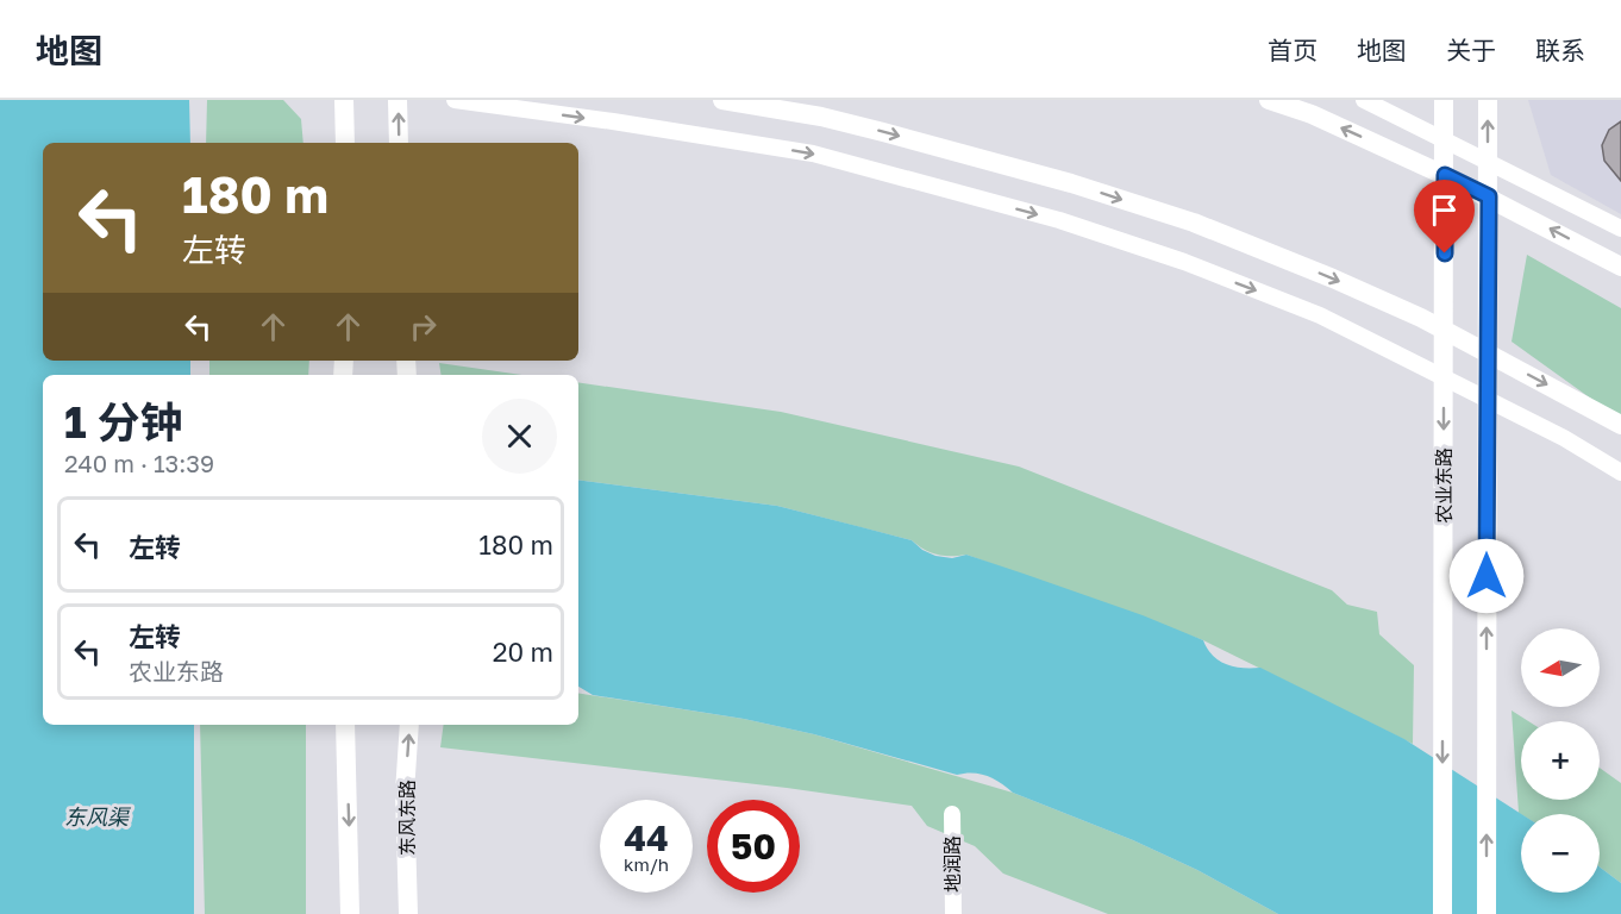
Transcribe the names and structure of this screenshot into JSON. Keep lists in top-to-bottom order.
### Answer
{
  "streets": {
    "main road": ["农业东路", "东风东路"],
    "street": ["地润路"]
  },
  "water": ["东风渠"],
  "north": "left",
  "page": {
    "header": "地图",
    "nav": [
      "首页",
      "地图",
      "关于",
      "联系"
    ],
    "turn": ["180 m", "左转"],
    "heading": ["1 分钟", "240 m · 13:39"],
    "list": [
      {
        "name": "左转",
        "value": "180 m"
      },
      {
        "name": "左转",
        "note": "农业东路",
        "value": "20 m"
      }
    ],
    "map_buttons": ["+", "−"],
    "speed": "44 km/h",
    "limit": "50"
  }
}
